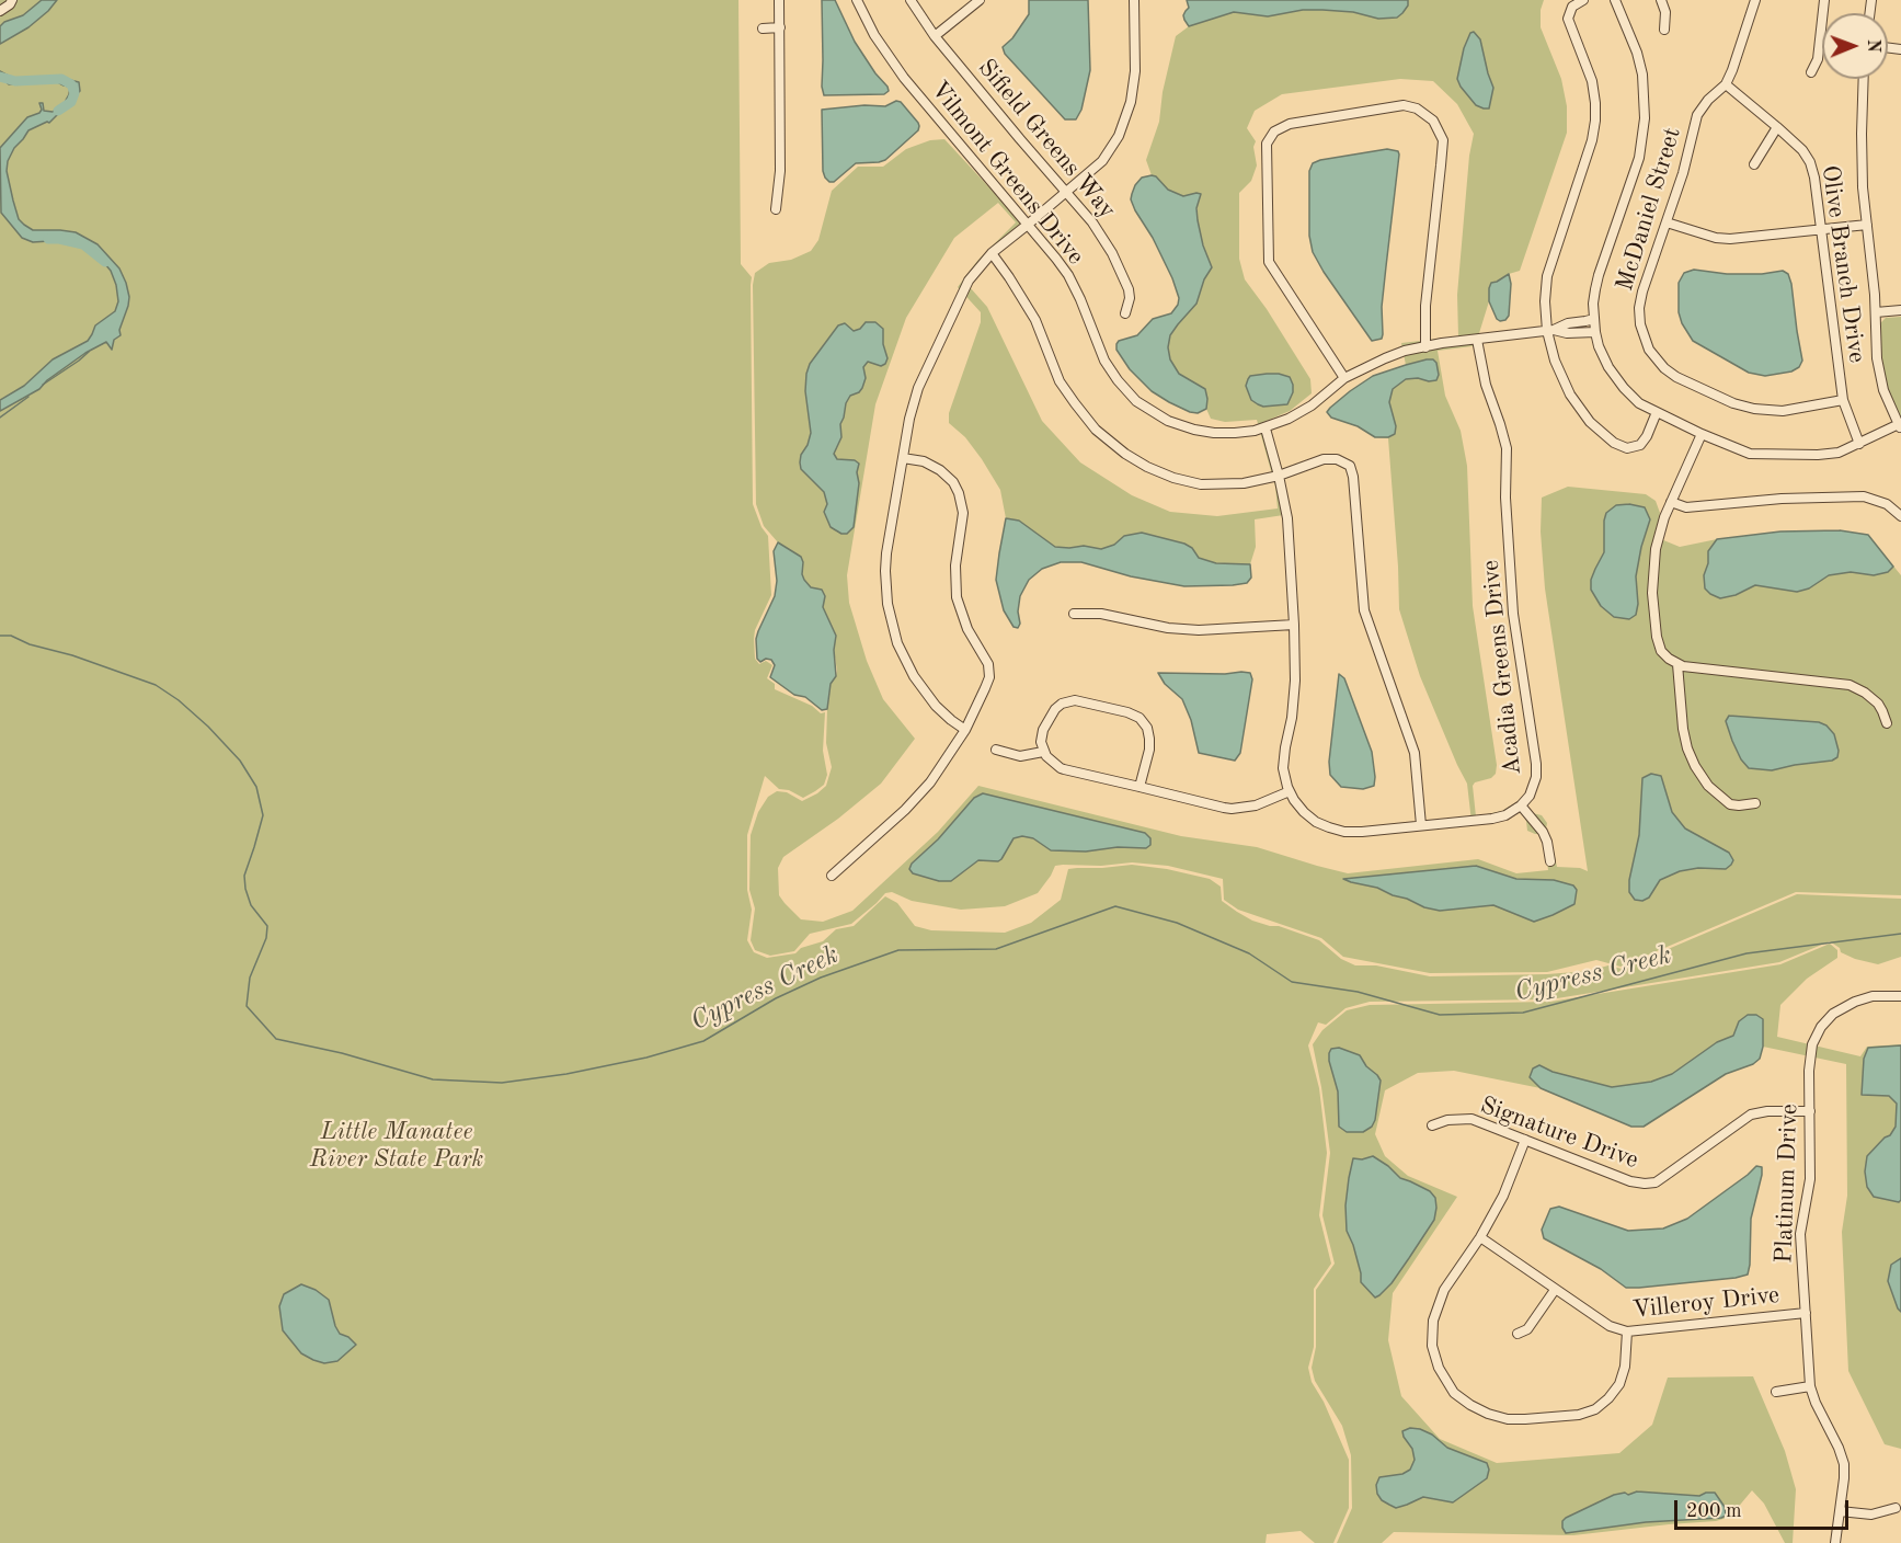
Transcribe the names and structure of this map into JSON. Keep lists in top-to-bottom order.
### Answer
{
  "streets": {
    "street": [
      "Sifield Greens Way",
      "Vilmont Greens Drive",
      "McDaniel Street",
      "Olive Branch Drive",
      "Acadia Greens Drive",
      "Signature Drive",
      "Platinum Drive",
      "Villeroy Drive"
    ]
  },
  "crossings": [
    ["Vilmont Greens Drive", "Acadia Greens Drive"],
    ["McDaniel Street", "Olive Branch Drive"],
    ["Signature Drive", "Platinum Drive"],
    ["Platinum Drive", "Villeroy Drive"]
  ],
  "water": ["Cypress Creek"],
  "parks": ["Little Manatee River State Park"],
  "scale_bar": "200 m",
  "north": "right"
}
